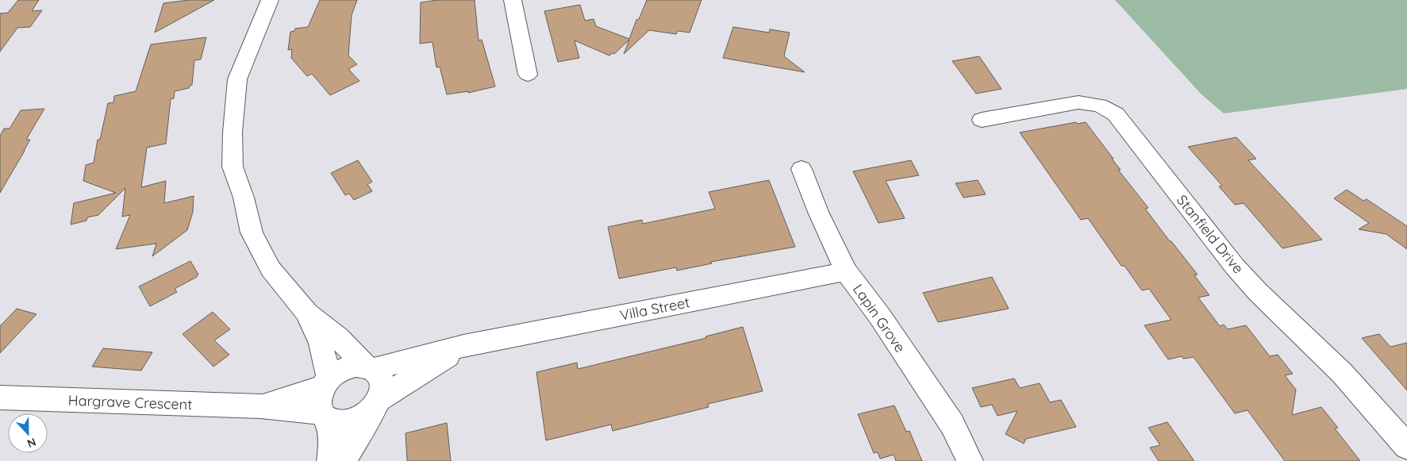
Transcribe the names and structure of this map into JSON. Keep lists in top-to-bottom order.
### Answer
{
  "streets": {
    "street": [
      "Stanfield Drive",
      "Villa Street",
      "Lapin Grove",
      "Hargrave Crescent"
    ]
  },
  "crossings": [
    ["Villa Street", "Lapin Grove"],
    ["Villa Street", "Hargrave Crescent"]
  ],
  "north": "bottom"
}
